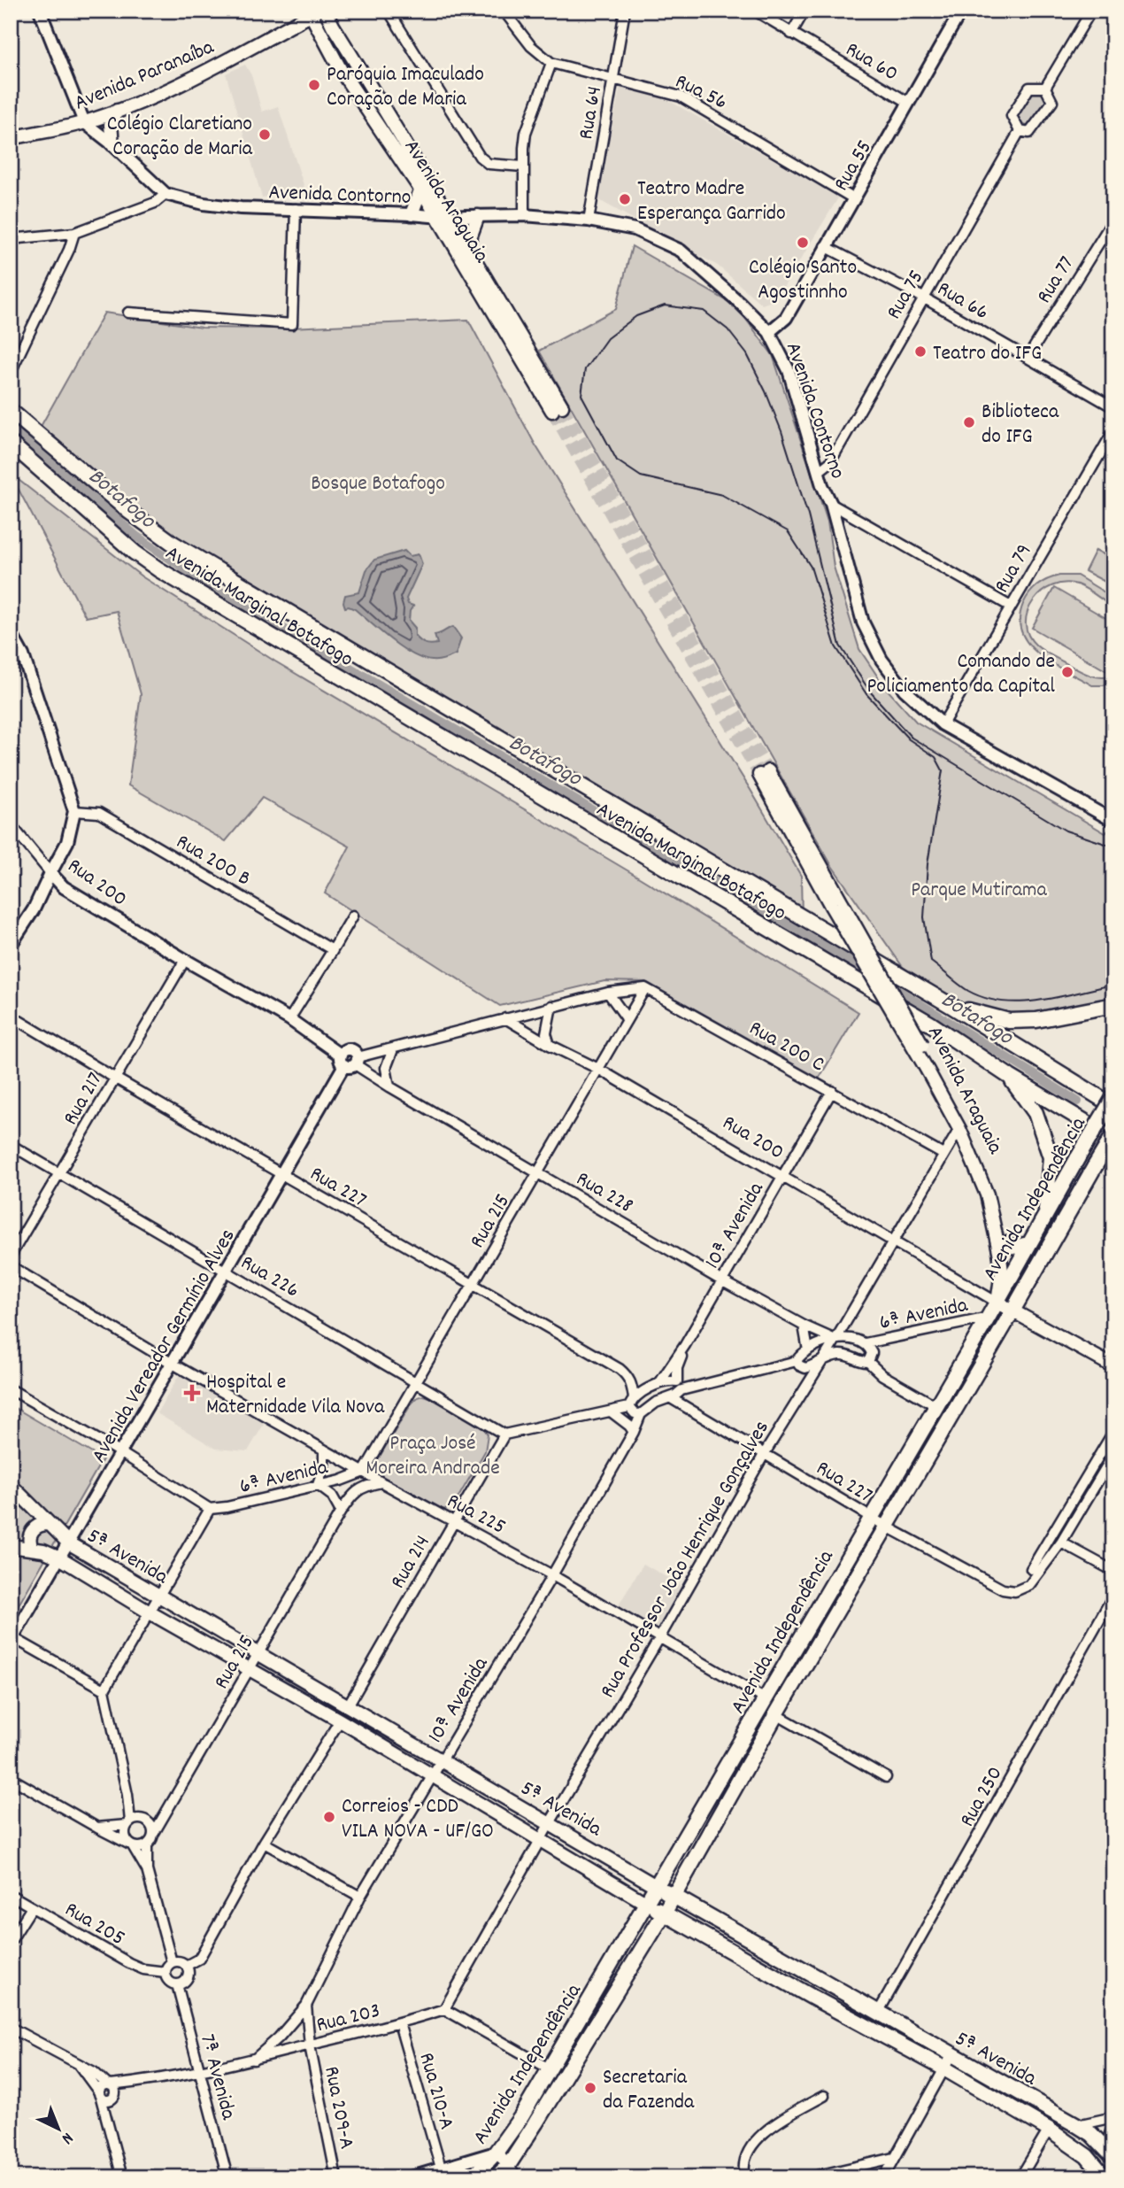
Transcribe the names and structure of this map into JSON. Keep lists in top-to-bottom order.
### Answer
{
  "streets": {
    "main road": [
      "Avenida Paranaíba",
      "Avenida Araguaia",
      "Avenida Marginal Botafogo",
      "Rua 200",
      "Avenida Independência",
      "5ª Avenida"
    ],
    "street": [
      "Rua 60",
      "Rua 56",
      "Rua 64",
      "Rua 55",
      "Avenida Contorno",
      "Rua 77",
      "Rua 75",
      "Rua 66",
      "Rua 79",
      "Rua 200 B",
      "Rua 200 C",
      "Rua 217",
      "Rua 227",
      "Rua 228",
      "Rua 215",
      "10ª Avenida",
      "Rua 226",
      "6ª Avenida",
      "Avenida Vereador Germínio Alves",
      "Rua 225",
      "Rua Professor João Henrique Gonçalves",
      "Rua 214",
      "Rua 250",
      "Rua 205",
      "Rua 203",
      "7ª Avenida",
      "Rua 210-A",
      "Rua 209-A"
    ]
  },
  "crossings": [
    ["Rua 60", "Rua 55"],
    ["Avenida Paranaíba", "Avenida Contorno"],
    ["Avenida Paranaíba", "Avenida Araguaia"],
    ["Rua 56", "Rua 64"],
    ["Rua 56", "Rua 55"],
    ["Rua 64", "Avenida Contorno"],
    ["Rua 55", "Avenida Contorno"],
    ["Rua 55", "Rua 66"],
    ["Avenida Contorno", "Avenida Araguaia"],
    ["Avenida Contorno", "Rua 75"],
    ["Avenida Contorno", "Rua 79"],
    ["Avenida Araguaia", "Rua 200"],
    ["Avenida Araguaia", "Avenida Independência"],
    ["Avenida Araguaia", "Rua Professor João Henrique Gonçalves"],
    ["Rua 77", "Rua 66"],
    ["Rua 75", "Rua 66"],
    ["Avenida Marginal Botafogo", "Avenida Independência"],
    ["Rua 200 B", "Rua 200"],
    ["Rua 200", "Rua 217"],
    ["Rua 200", "Rua 228"],
    ["Rua 200", "Avenida Independência"],
    ["Rua 200", "Rua 215"],
    ["Rua 200", "10ª Avenida"],
    ["Rua 200", "Avenida Vereador Germínio Alves"],
    ["Rua 200", "Rua Professor João Henrique Gonçalves"],
    ["Rua 200 C", "Rua 215"],
    ["Rua 200 C", "10ª Avenida"],
    ["Rua 200 C", "Rua Professor João Henrique Gonçalves"],
    ["Rua 217", "Rua 227"],
    ["Rua 217", "Rua 226"],
    ["Rua 227", "Avenida Independência"],
    ["Rua 227", "Rua 215"],
    ["Rua 227", "6ª Avenida"],
    ["Rua 227", "Avenida Vereador Germínio Alves"],
    ["Rua 227", "Rua Professor João Henrique Gonçalves"],
    ["Rua 228", "Rua 215"],
    ["Rua 228", "10ª Avenida"],
    ["Rua 228", "6ª Avenida"],
    ["Rua 228", "Avenida Vereador Germínio Alves"],
    ["Rua 228", "Rua Professor João Henrique Gonçalves"],
    ["Avenida Independência", "6ª Avenida"],
    ["Avenida Independência", "Rua 225"],
    ["Avenida Independência", "5ª Avenida"],
    ["Rua 215", "Rua 226"],
    ["Rua 215", "6ª Avenida"],
    ["Rua 215", "Rua 225"],
    ["Rua 215", "5ª Avenida"],
    ["10ª Avenida", "6ª Avenida"],
    ["10ª Avenida", "Rua 225"],
    ["10ª Avenida", "5ª Avenida"],
    ["10ª Avenida", "Rua 203"],
    ["Rua 226", "6ª Avenida"],
    ["Rua 226", "Avenida Vereador Germínio Alves"],
    ["Rua 226", "Rua 214"],
    ["6ª Avenida", "Rua 225"],
    ["6ª Avenida", "Rua Professor João Henrique Gonçalves"],
    ["6ª Avenida", "Rua 214"],
    ["Avenida Vereador Germínio Alves", "Rua 225"],
    ["Avenida Vereador Germínio Alves", "5ª Avenida"],
    ["Rua 225", "Rua Professor João Henrique Gonçalves"],
    ["Rua 225", "Rua 214"],
    ["5ª Avenida", "Rua Professor João Henrique Gonçalves"],
    ["5ª Avenida", "Rua 214"],
    ["5ª Avenida", "Rua 250"],
    ["Rua Professor João Henrique Gonçalves", "Rua 203"],
    ["Rua 205", "7ª Avenida"],
    ["Rua 203", "7ª Avenida"],
    ["Rua 203", "Rua 210-A"],
    ["Rua 203", "Rua 209-A"]
  ],
  "water": ["Botafogo"],
  "parks": ["Bosque Botafogo", "Parque Mutirama", "Praça José Moreira Andrade"],
  "places": {
    "other": [
      "Paróquia Imaculado Coração de Maria",
      "Colégio Claretiano Coração de Maria",
      "Teatro Madre Esperança Garrido",
      "Colégio Santo Agostinnho",
      "Teatro do IFG",
      "Biblioteca do IFG",
      "Comando de Policiamento da Capital",
      "Correios - CDD VILA NOVA - UF/GO",
      "Secretaria da Fazenda"
    ],
    "health": ["Hospital e Maternidade Vila Nova"]
  },
  "north": "bottom right"
}
